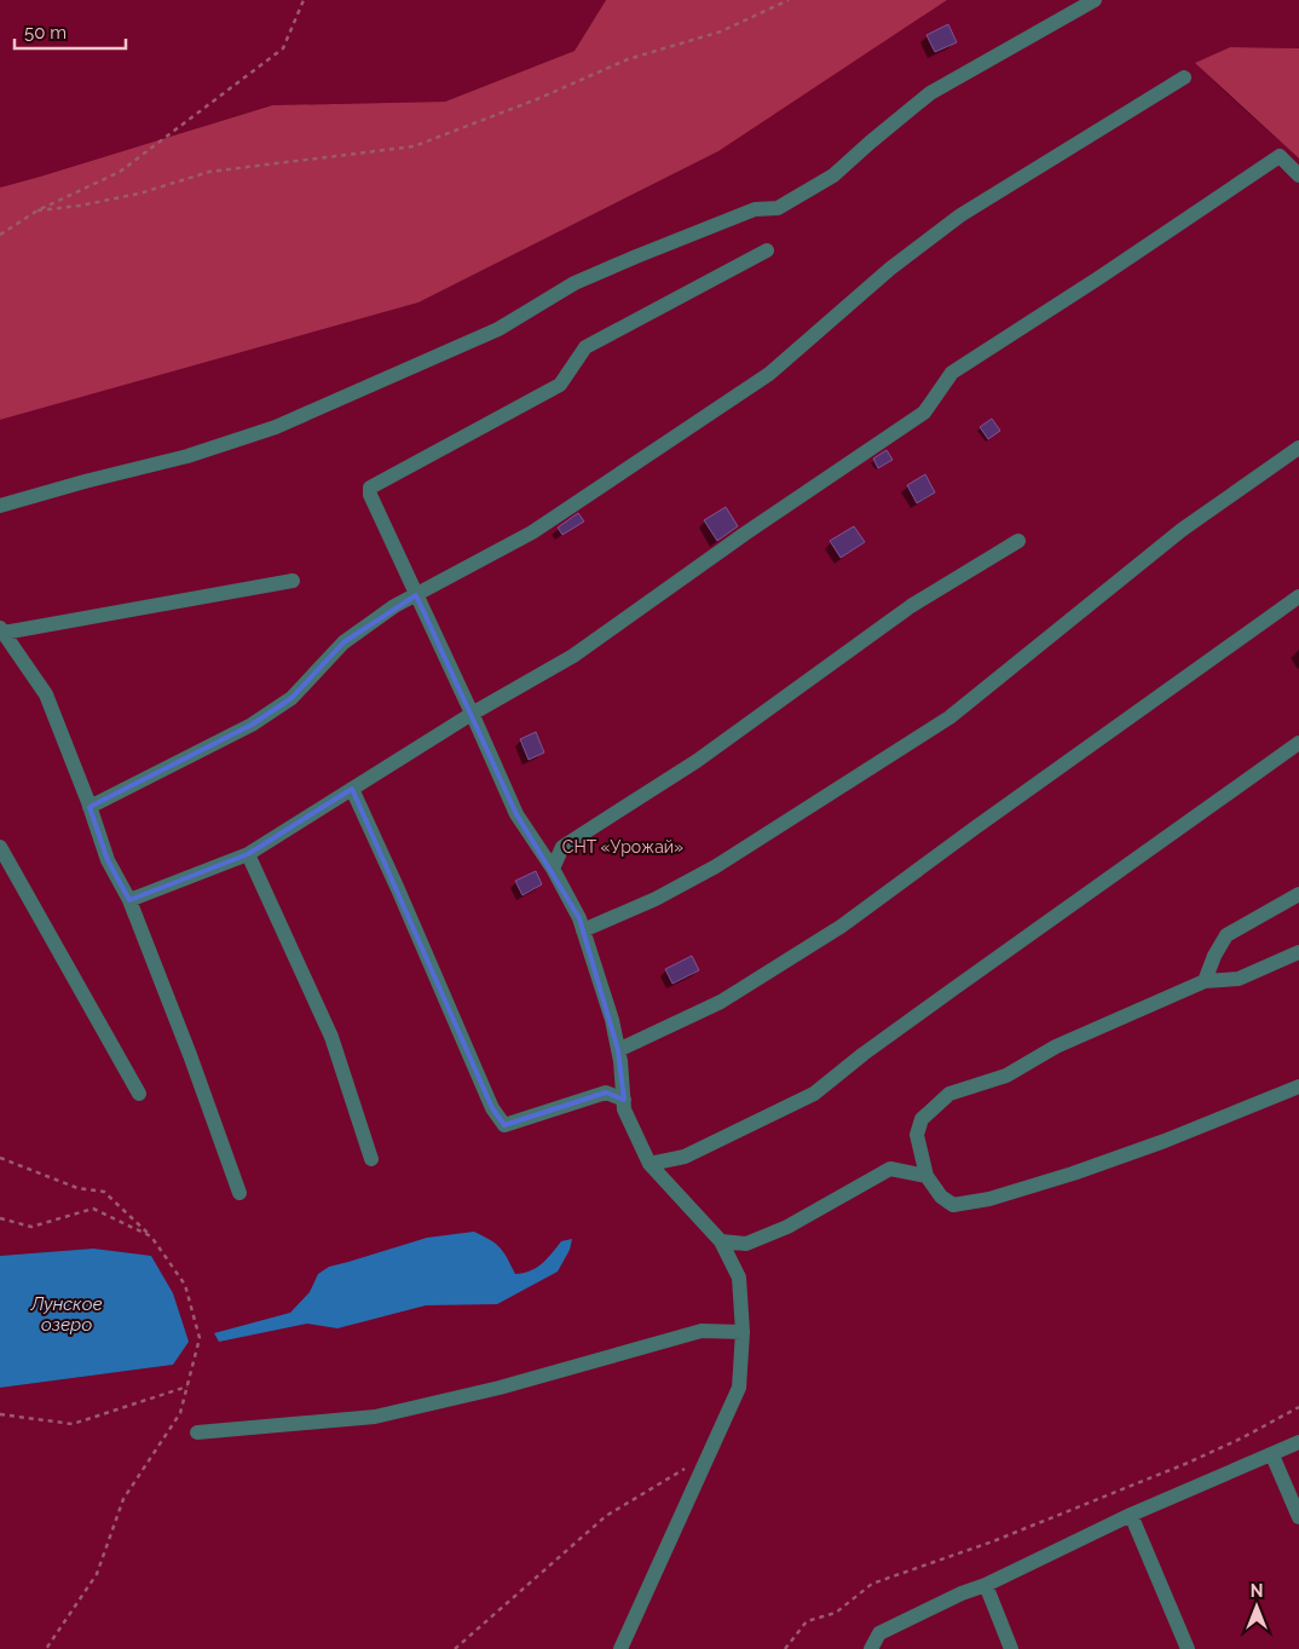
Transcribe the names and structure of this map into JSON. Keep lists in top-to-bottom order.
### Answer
{
  "water": ["Лунское озеро"],
  "parks": ["СНТ «Урожай»"],
  "scale_bar": "50 m",
  "north": "top"
}
